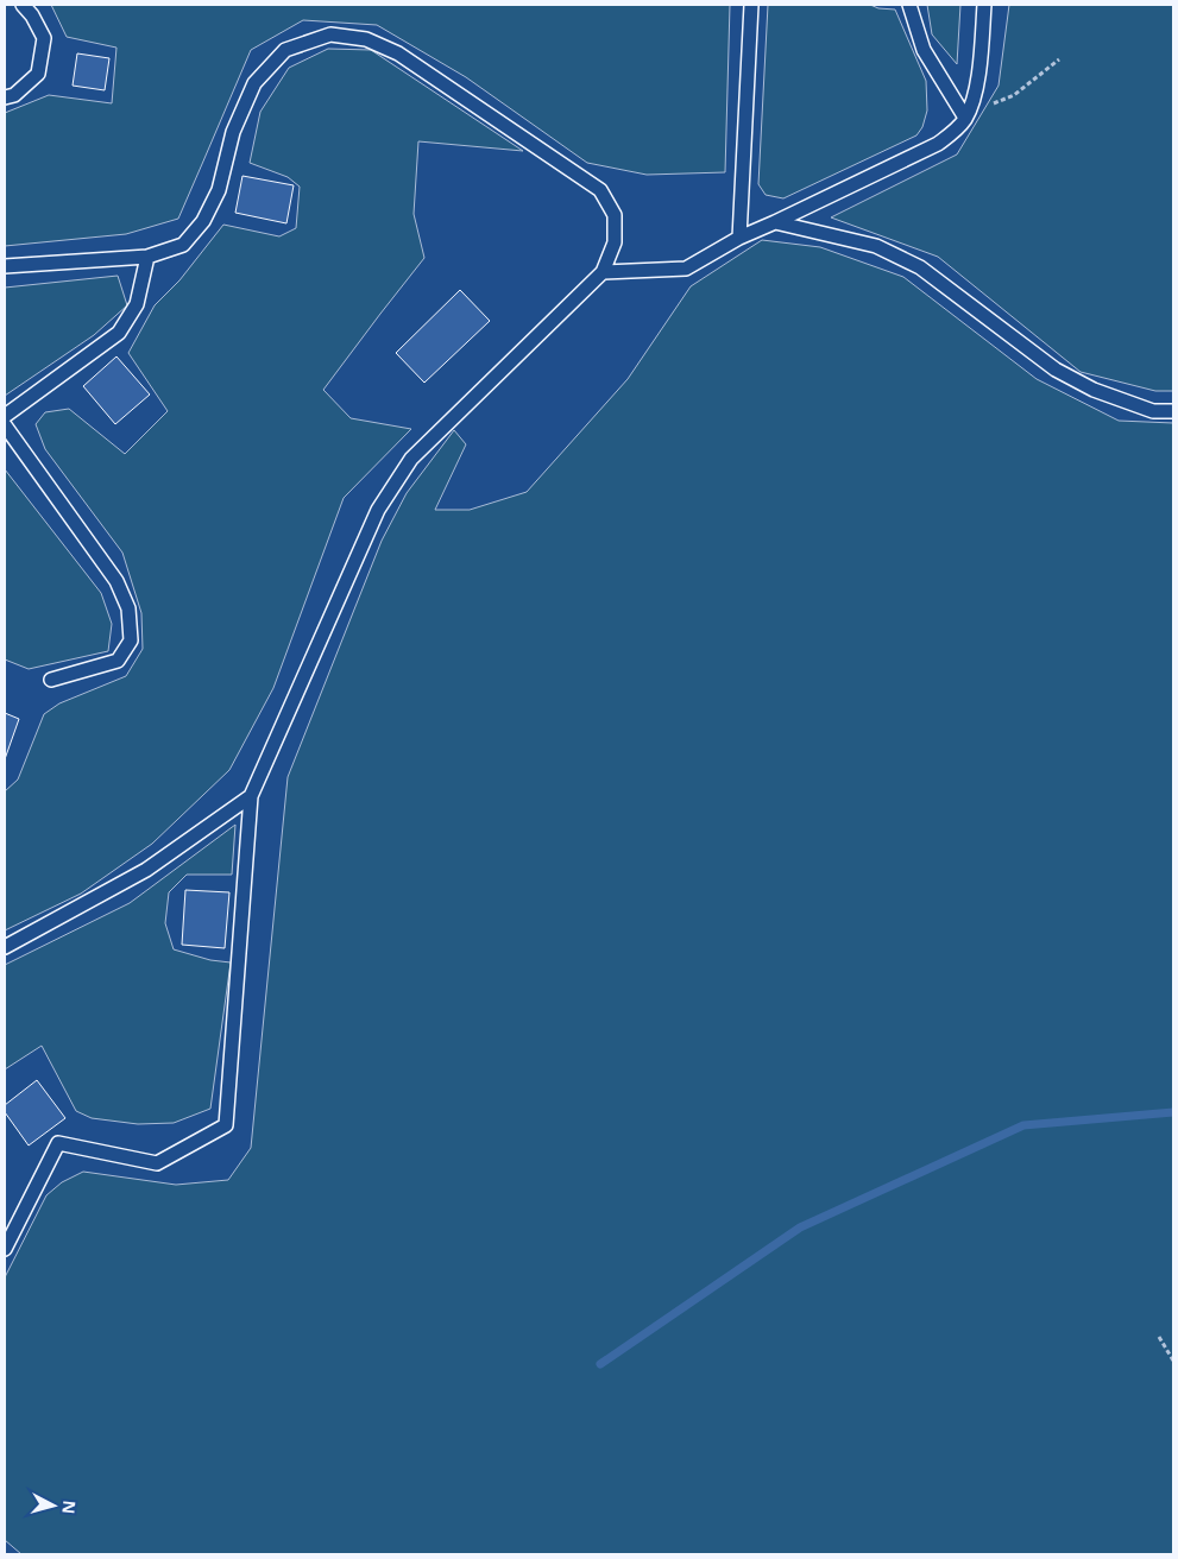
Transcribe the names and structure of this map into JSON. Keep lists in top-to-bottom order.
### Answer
{
  "north": "right"
}
